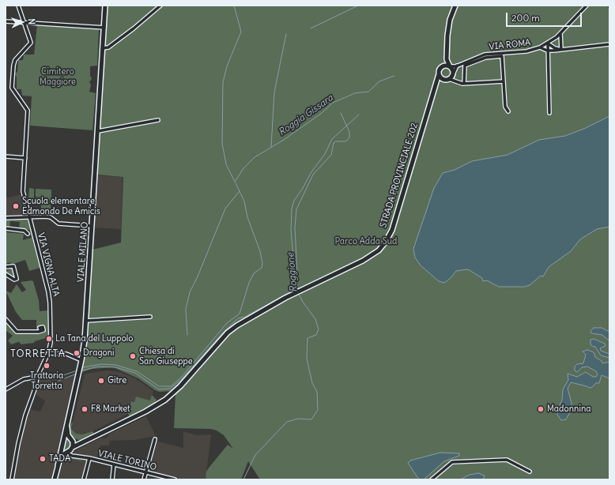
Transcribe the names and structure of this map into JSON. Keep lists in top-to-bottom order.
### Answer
{
  "streets": {
    "street": [
      "VIA ROMA",
      "STRADA PROVINCIALE 202",
      "VIALE MILANO",
      "VIA VIGNA ALTA",
      "VIALE TORINO"
    ]
  },
  "crossings": [
    ["VIA ROMA", "STRADA PROVINCIALE 202"],
    ["STRADA PROVINCIALE 202", "VIALE MILANO"],
    ["STRADA PROVINCIALE 202", "VIALE TORINO"],
    ["VIALE MILANO", "VIALE TORINO"]
  ],
  "districts": ["TORRETTA"],
  "water": ["Roggia Gissara", "Roggione"],
  "parks": ["Cimitero Maggiore", "Parco Adda Sud"],
  "places": [
    "Scuola elementare Edmondo De Amicis",
    "La Tana del Luppolo",
    "Dragoni",
    "Chiesa di San Giuseppe",
    "Trattoria Torretta",
    "Gitre",
    "F8 Market",
    "Madonnina",
    "TADA"
  ],
  "scale_bar": "200 m",
  "north": "right"
}
